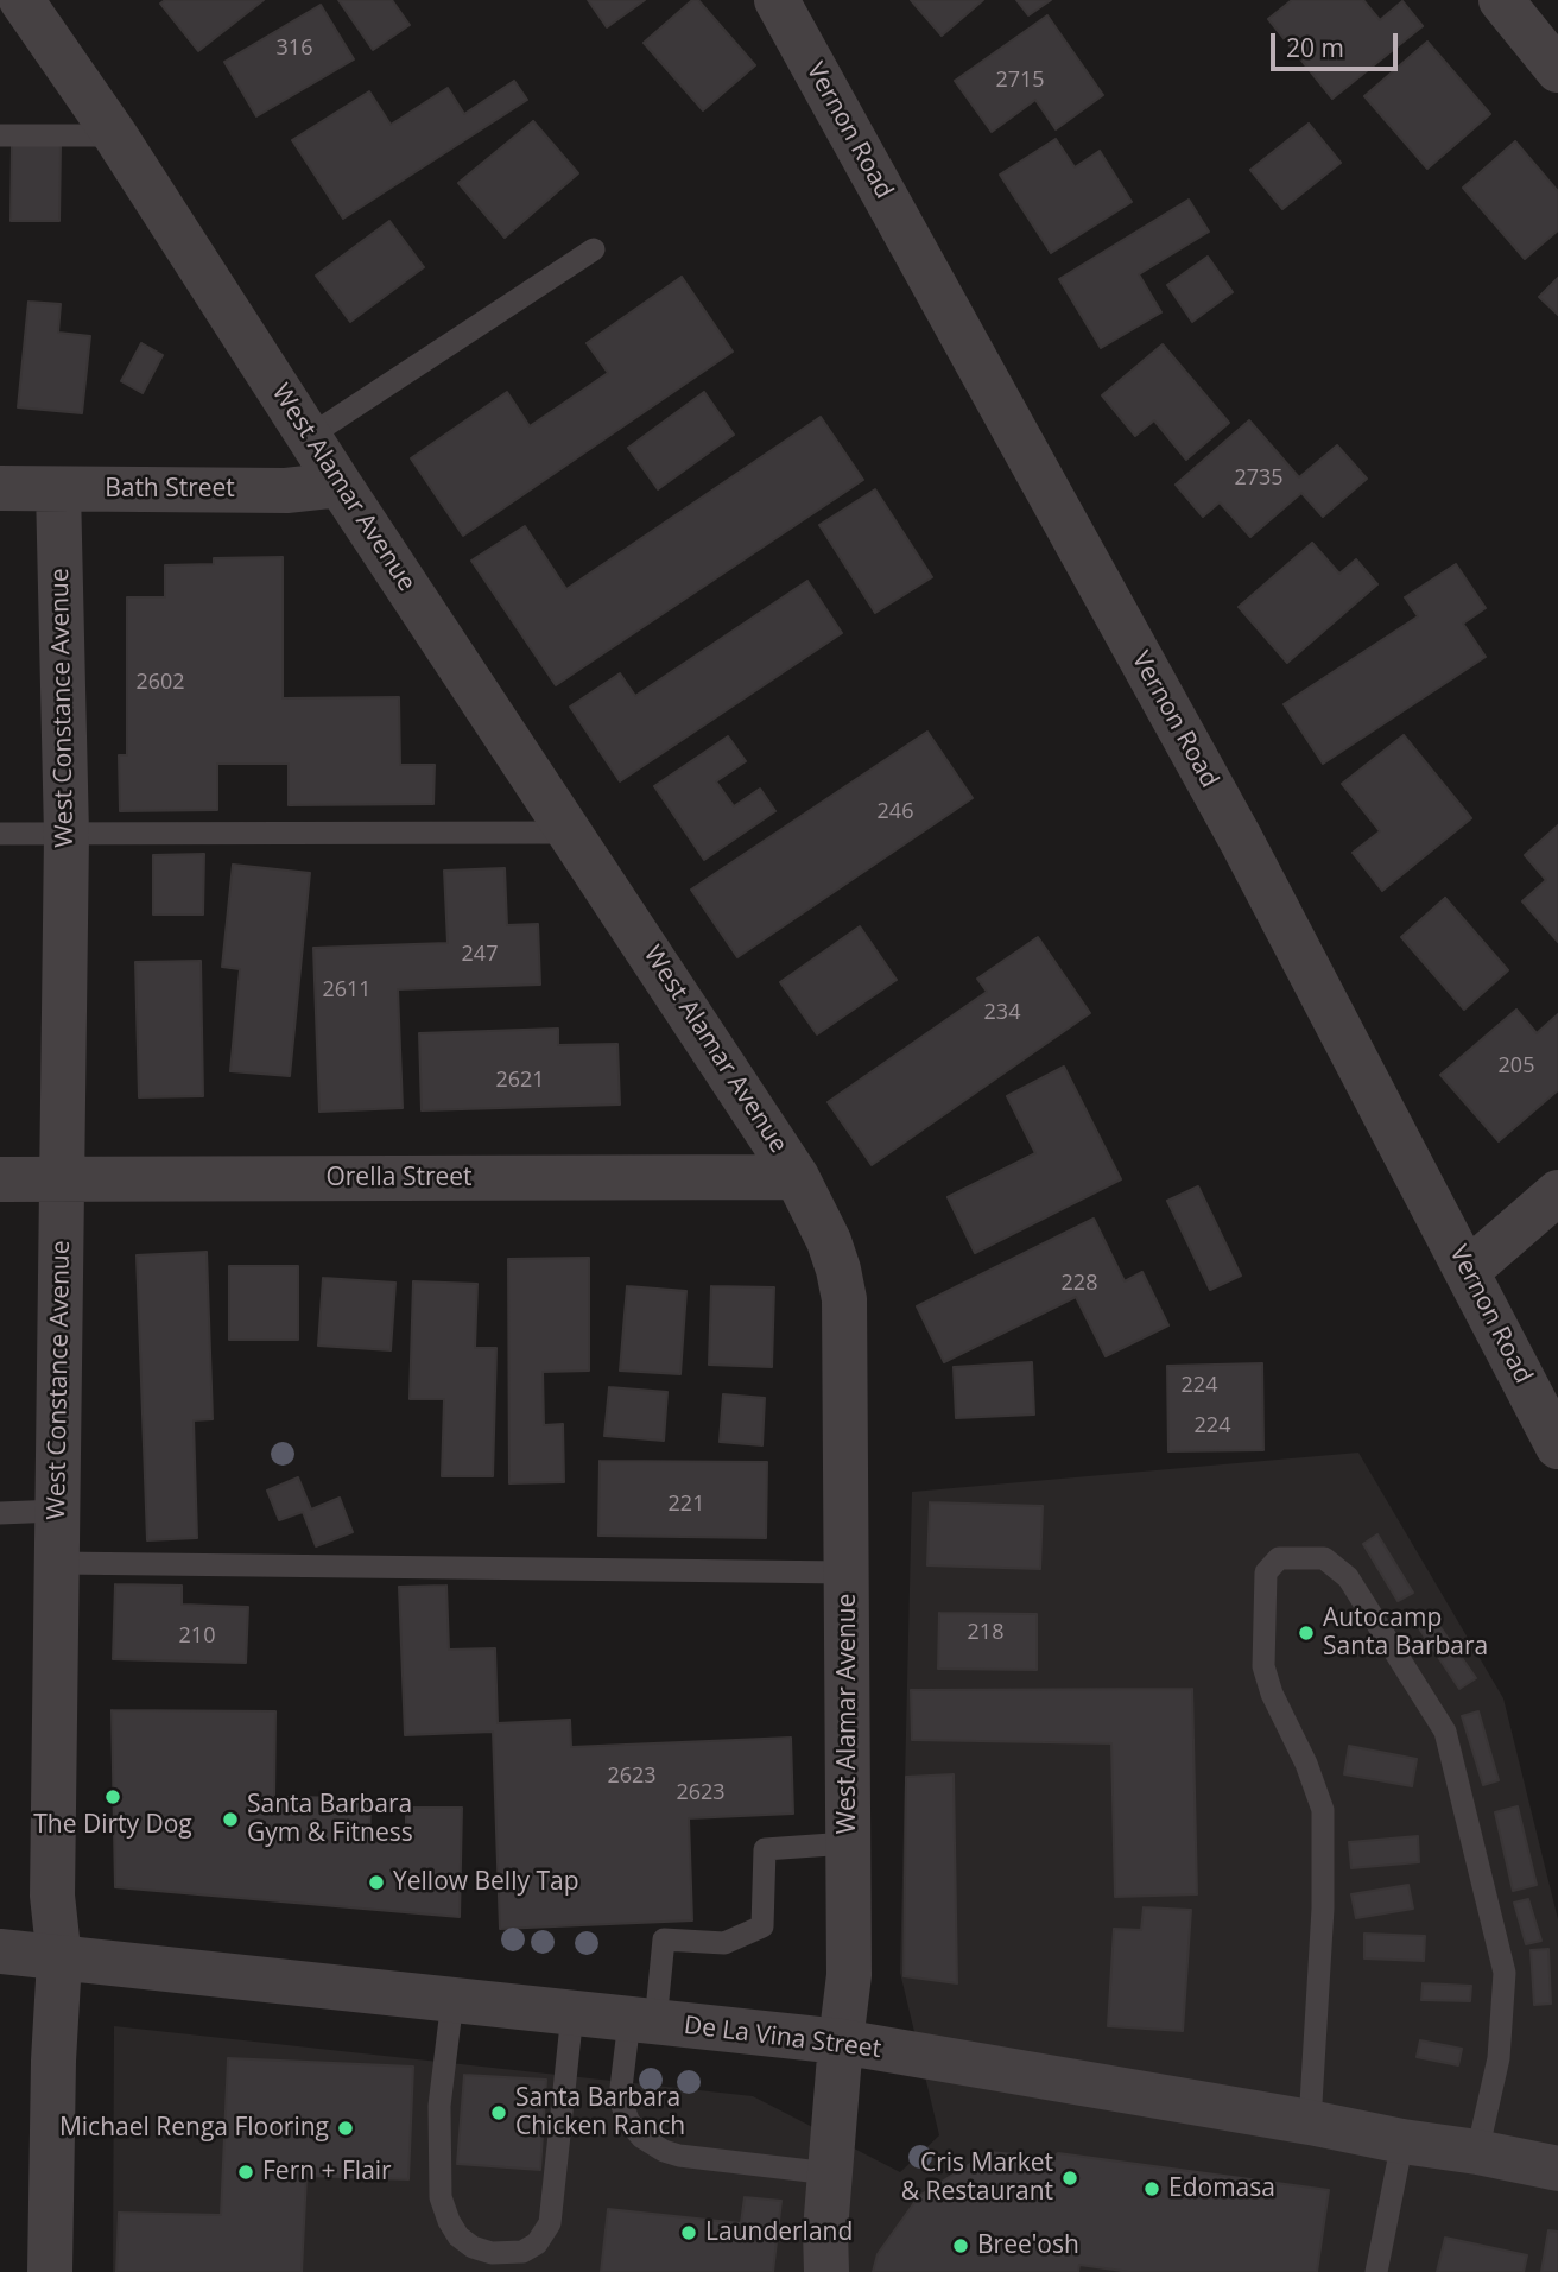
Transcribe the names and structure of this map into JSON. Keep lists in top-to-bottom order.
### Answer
{
  "streets": {
    "street": [
      "Vernon Road",
      "West Alamar Avenue",
      "Bath Street",
      "West Constance Avenue",
      "Orella Street",
      "De La Vina Street"
    ]
  },
  "crossings": [
    ["West Alamar Avenue", "Bath Street"],
    ["West Alamar Avenue", "Orella Street"],
    ["West Alamar Avenue", "De La Vina Street"],
    ["Bath Street", "West Constance Avenue"],
    ["West Constance Avenue", "Orella Street"],
    ["West Constance Avenue", "De La Vina Street"]
  ],
  "places": [
    "Autocamp Santa Barbara",
    "The Dirty Dog",
    "Santa Barbara Gym & Fitness",
    "Yellow Belly Tap",
    "Santa Barbara Chicken Ranch",
    "Michael Renga Flooring",
    "Fern + Flair",
    "Cris Market & Restaurant",
    "Edomasa",
    "Launderland",
    "Bree'osh"
  ],
  "house_numbers": [
    "316",
    "2715",
    "2735",
    "2602",
    "246",
    "247",
    "2611",
    "234",
    "205",
    "2621",
    "228",
    "224",
    "224",
    "221",
    "218",
    "210",
    "2623",
    "2623"
  ],
  "scale_bar": "20 m"
}
